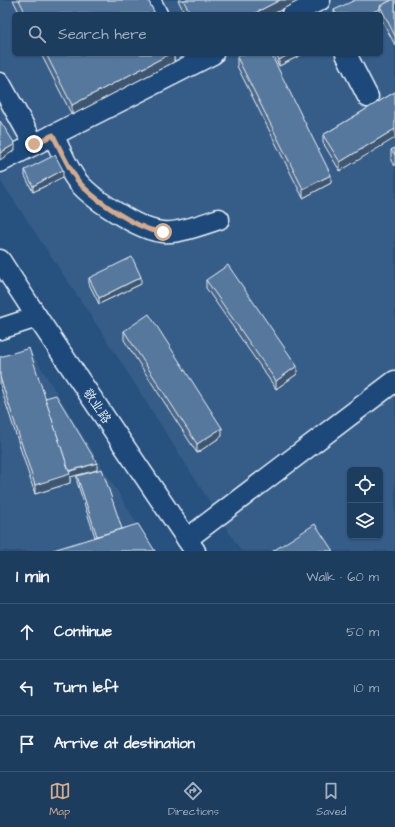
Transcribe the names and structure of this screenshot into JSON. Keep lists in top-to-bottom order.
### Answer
{
  "streets": {
    "street": ["敬业路"]
  },
  "page": {
    "search": "Search here",
    "heading": ["1 min", "Walk · 60 m"],
    "list": [
      ["Continue", "50 m"],
      ["Turn left", "10 m"],
      "Arrive at destination"
    ],
    "nav": ["Map", "Directions", "Saved"]
  }
}
